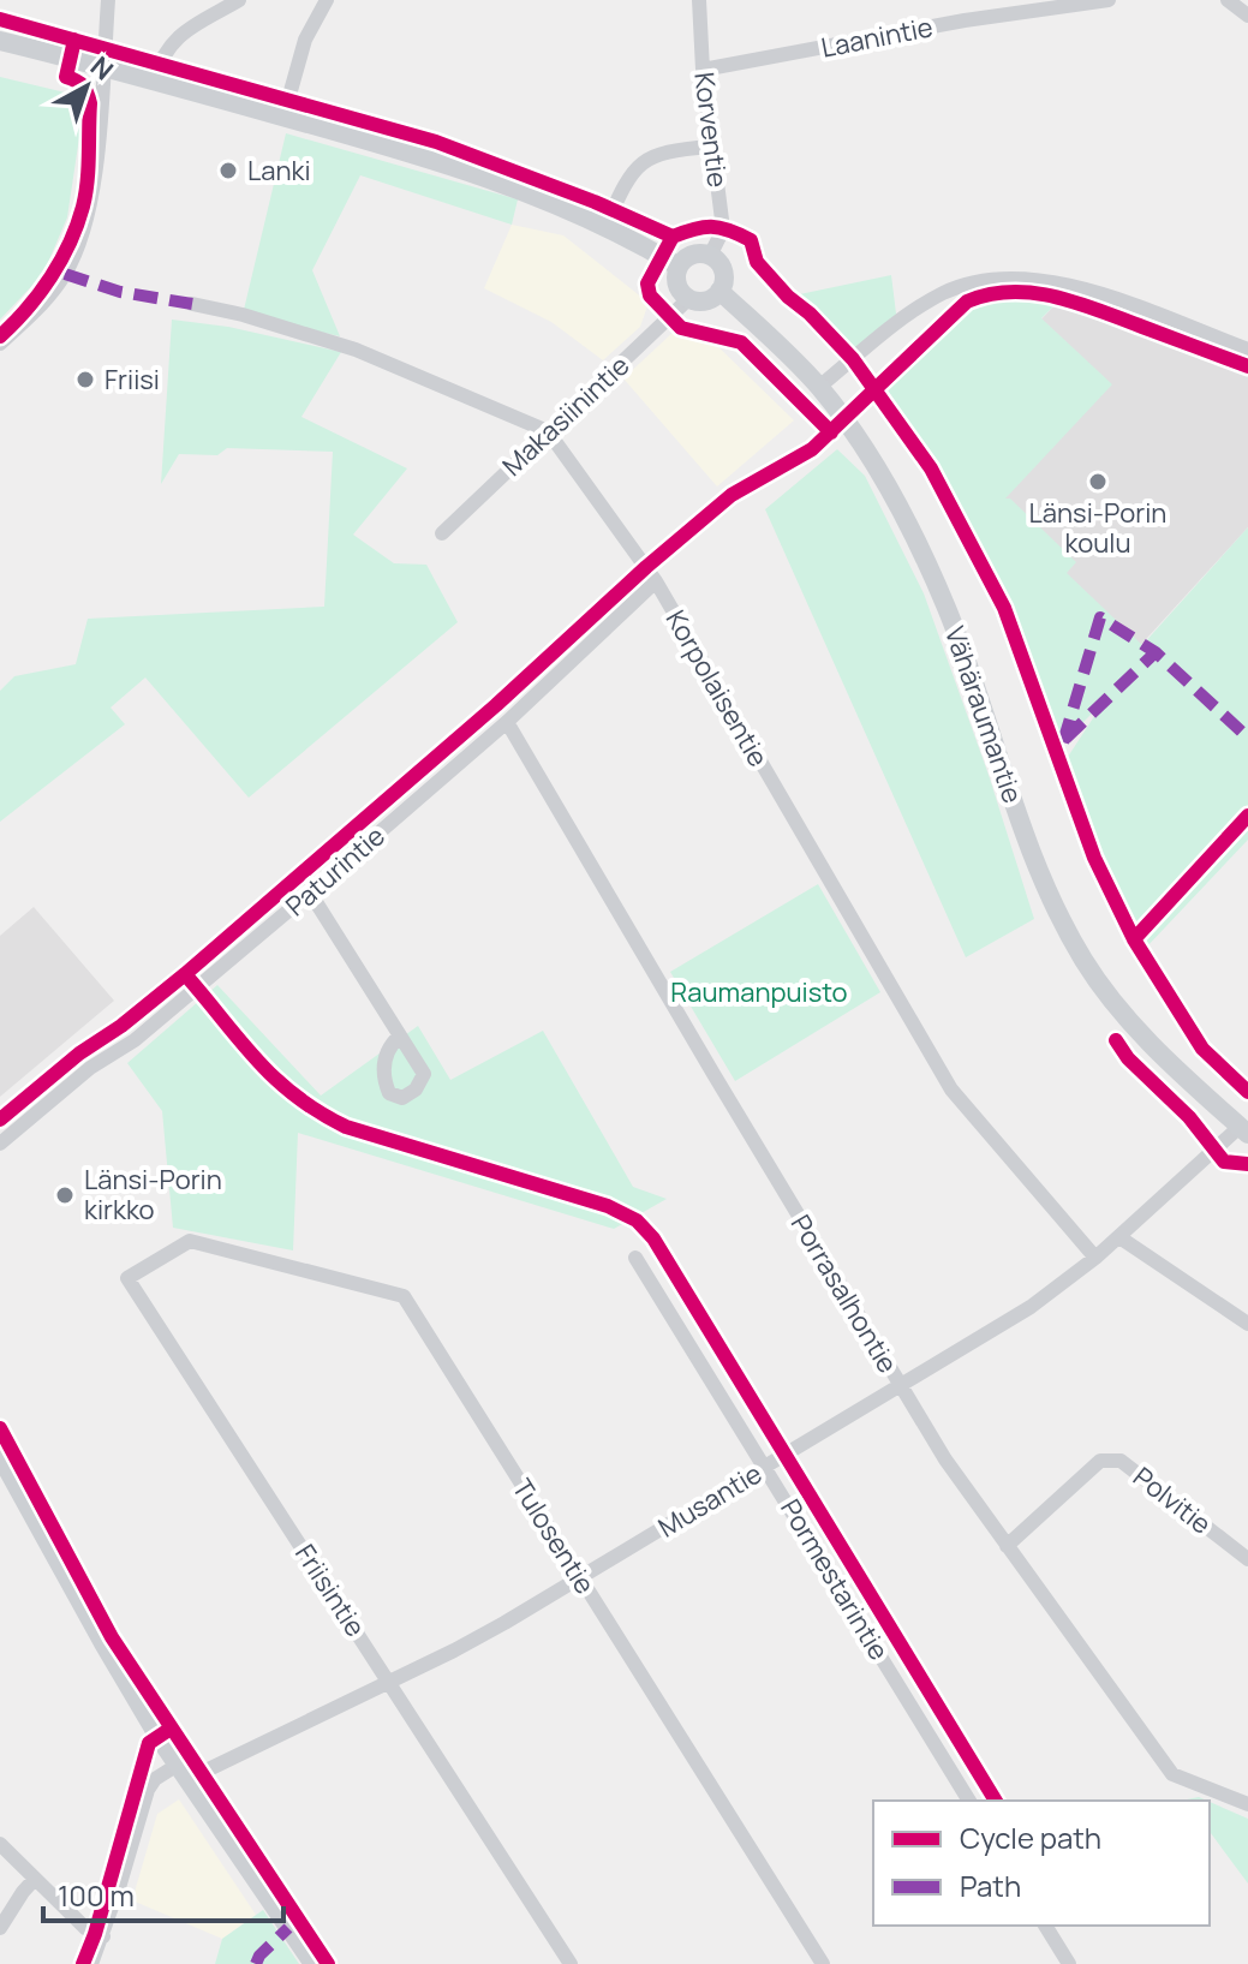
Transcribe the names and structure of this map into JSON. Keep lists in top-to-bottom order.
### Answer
{
  "streets": {
    "main road": ["Vähäraumantie"],
    "street": [
      "Laanintie",
      "Korventie",
      "Makasiinintie",
      "Korpolaisentie",
      "Paturintie",
      "Porrasalhontie",
      "Musantie",
      "Polvitie",
      "Tulosentie",
      "Pormestarintie",
      "Friisintie"
    ]
  },
  "crossings": [
    ["Laanintie", "Korventie"],
    ["Korventie", "Makasiinintie"],
    ["Korventie", "Vähäraumantie"],
    ["Makasiinintie", "Korpolaisentie"],
    ["Makasiinintie", "Vähäraumantie"],
    ["Korpolaisentie", "Paturintie"],
    ["Korpolaisentie", "Musantie"],
    ["Vähäraumantie", "Musantie"],
    ["Paturintie", "Porrasalhontie"],
    ["Porrasalhontie", "Musantie"],
    ["Porrasalhontie", "Polvitie"],
    ["Musantie", "Tulosentie"],
    ["Musantie", "Pormestarintie"],
    ["Musantie", "Friisintie"],
    ["Tulosentie", "Friisintie"]
  ],
  "parks": ["Raumanpuisto"],
  "places": [
    "Lanki",
    "Friisi",
    "Länsi-Porin koulu",
    "Länsi-Porin kirkko"
  ],
  "legend": ["Cycle path", "Path"],
  "scale_bar": "100 m",
  "north": "top right"
}
